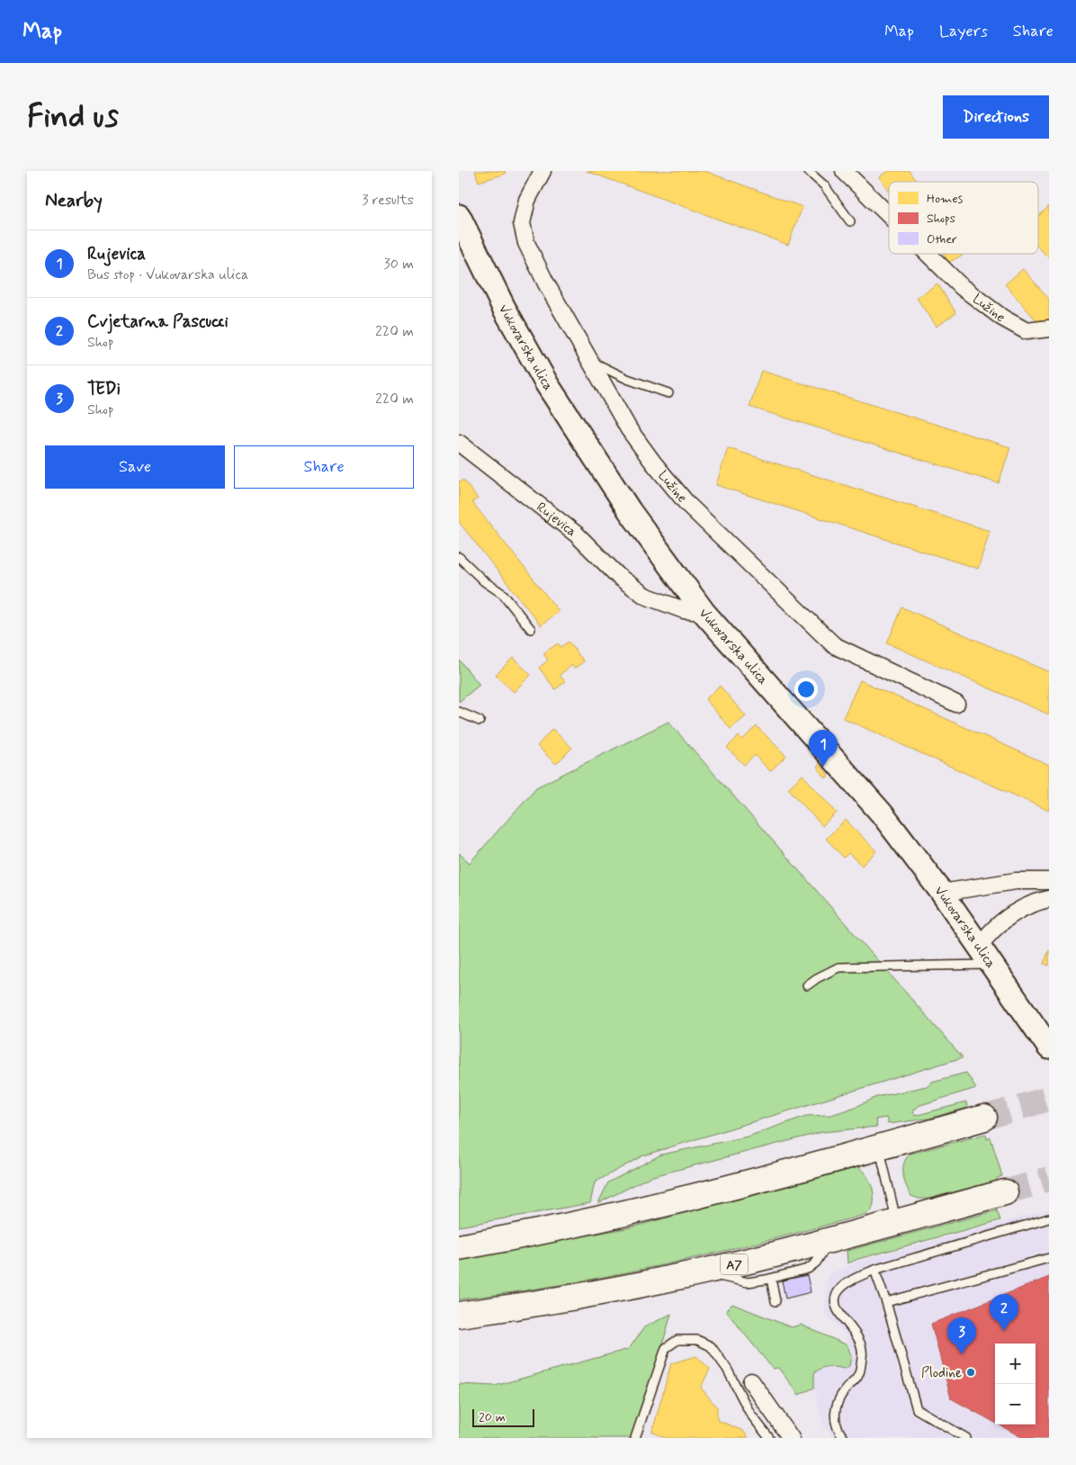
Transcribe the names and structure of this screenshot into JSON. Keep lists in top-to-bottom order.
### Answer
{
  "streets": {
    "highway": ["A7"],
    "main road": ["Vukovarska ulica"],
    "street": ["Lužine", "Rujevica"]
  },
  "crossings": [
    ["Vukovarska ulica", "Rujevica"]
  ],
  "places": ["Plodine"],
  "legend": ["Homes", "Shops", "Other"],
  "scale_bar": "20 m",
  "page": {
    "header": "Map",
    "nav": ["Map", "Layers", "Share"],
    "buttons": [
      "Directions",
      ["Save", "Share"]
    ],
    "title": "Find us",
    "heading": ["Nearby", "3 results"],
    "list": [
      {
        "mark": "1",
        "name": "Rujevica",
        "note": "Bus stop · Vukovarska ulica",
        "value": "30 m"
      },
      {
        "mark": "2",
        "name": "Cvjetarna Pascucci",
        "note": "Shop",
        "value": "220 m"
      },
      {
        "mark": "3",
        "name": "TEDi",
        "note": "Shop",
        "value": "220 m"
      }
    ],
    "pins": ["1", "2", "3"],
    "map_buttons": ["+", "−"],
    "scale": "20 m"
  }
}
